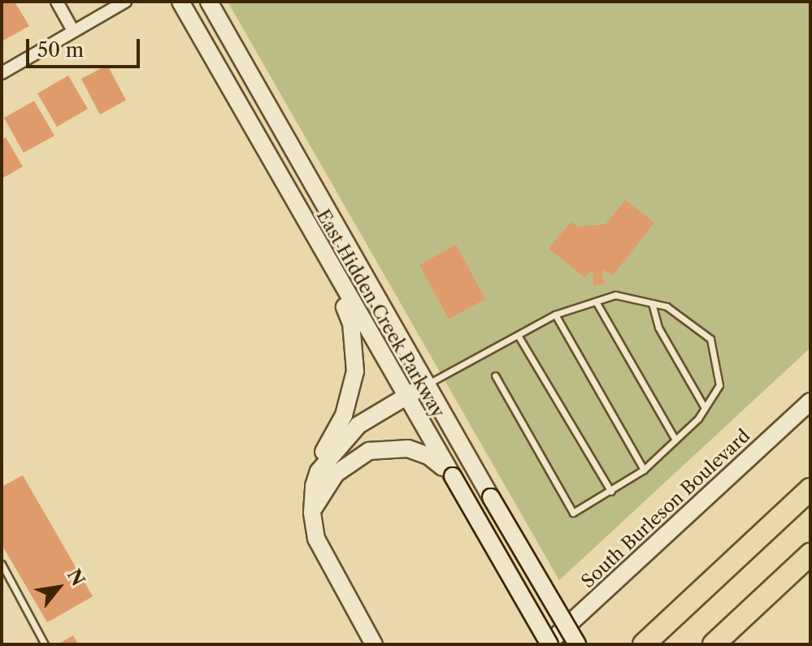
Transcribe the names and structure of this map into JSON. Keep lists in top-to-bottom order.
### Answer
{
  "streets": {
    "main road": ["East Hidden Creek Parkway", "South Burleson Boulevard"]
  },
  "crossings": [
    ["East Hidden Creek Parkway", "South Burleson Boulevard"]
  ],
  "scale_bar": "50 m",
  "north": "top right"
}
